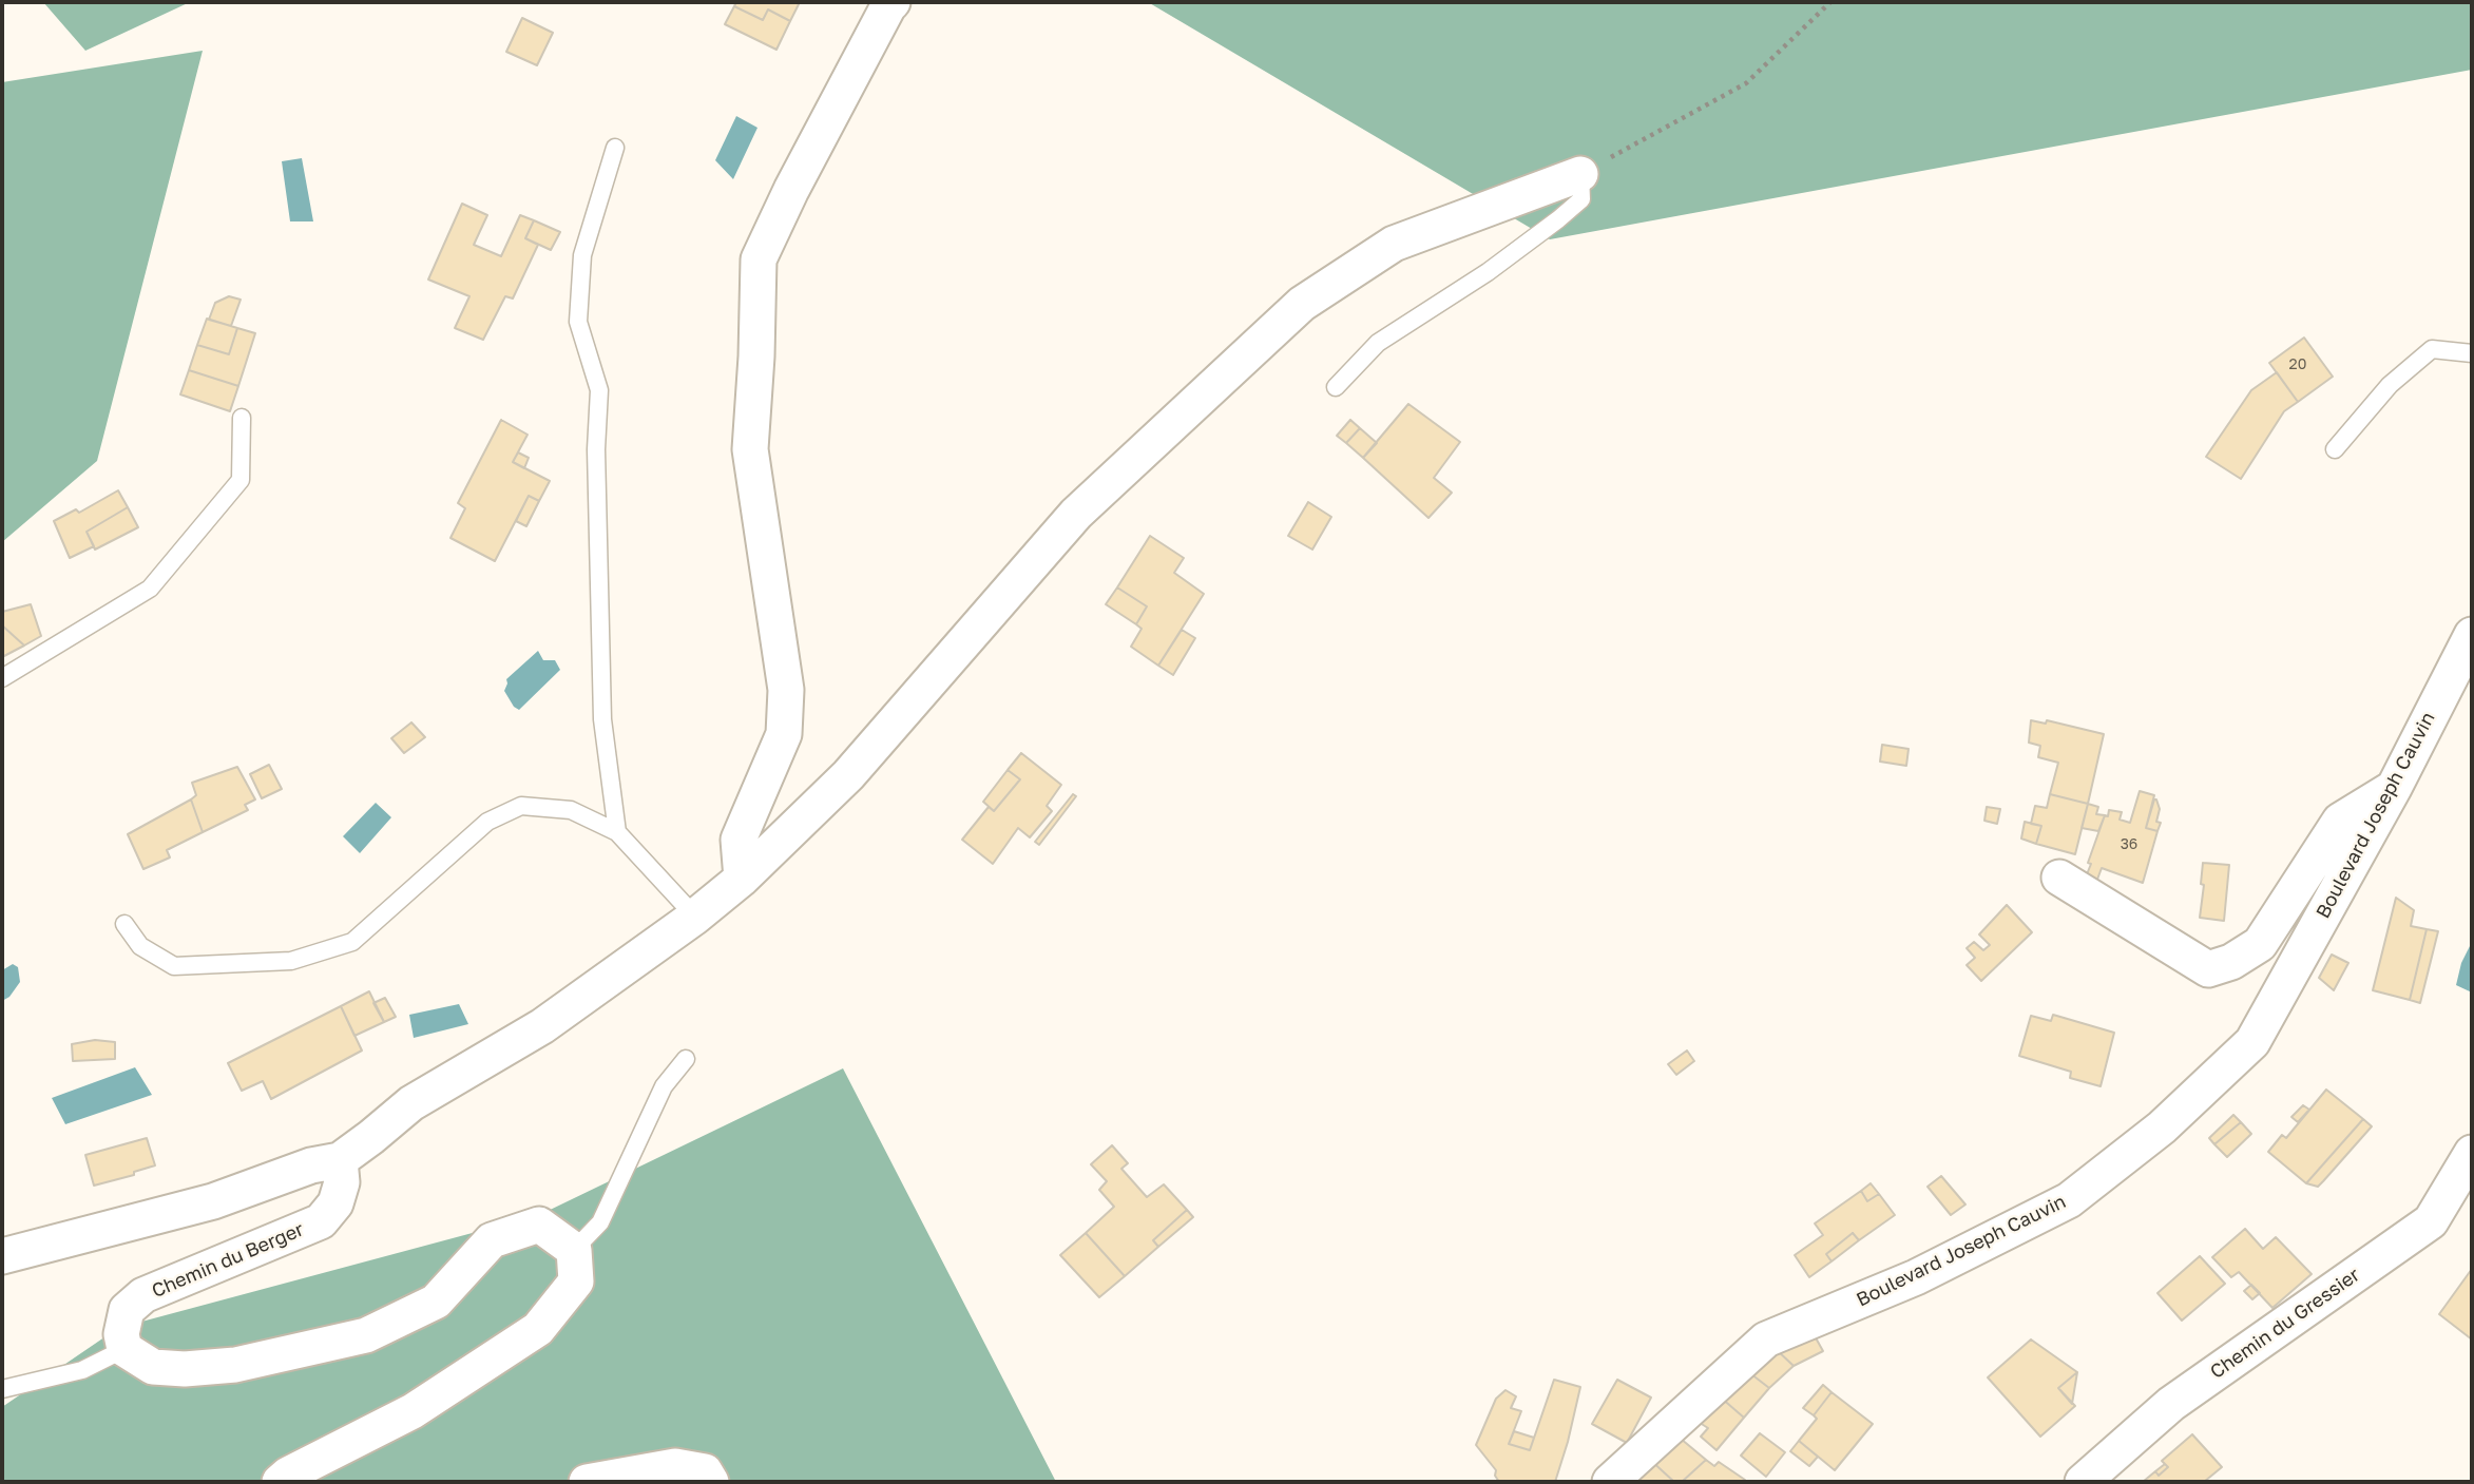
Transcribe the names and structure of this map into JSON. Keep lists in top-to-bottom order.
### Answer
{
  "streets": {
    "street": ["Boulevard Joseph Cauvin", "Chemin du Berger", "Chemin du Gressier"]
  },
  "house_numbers": ["20", "36"]
}
